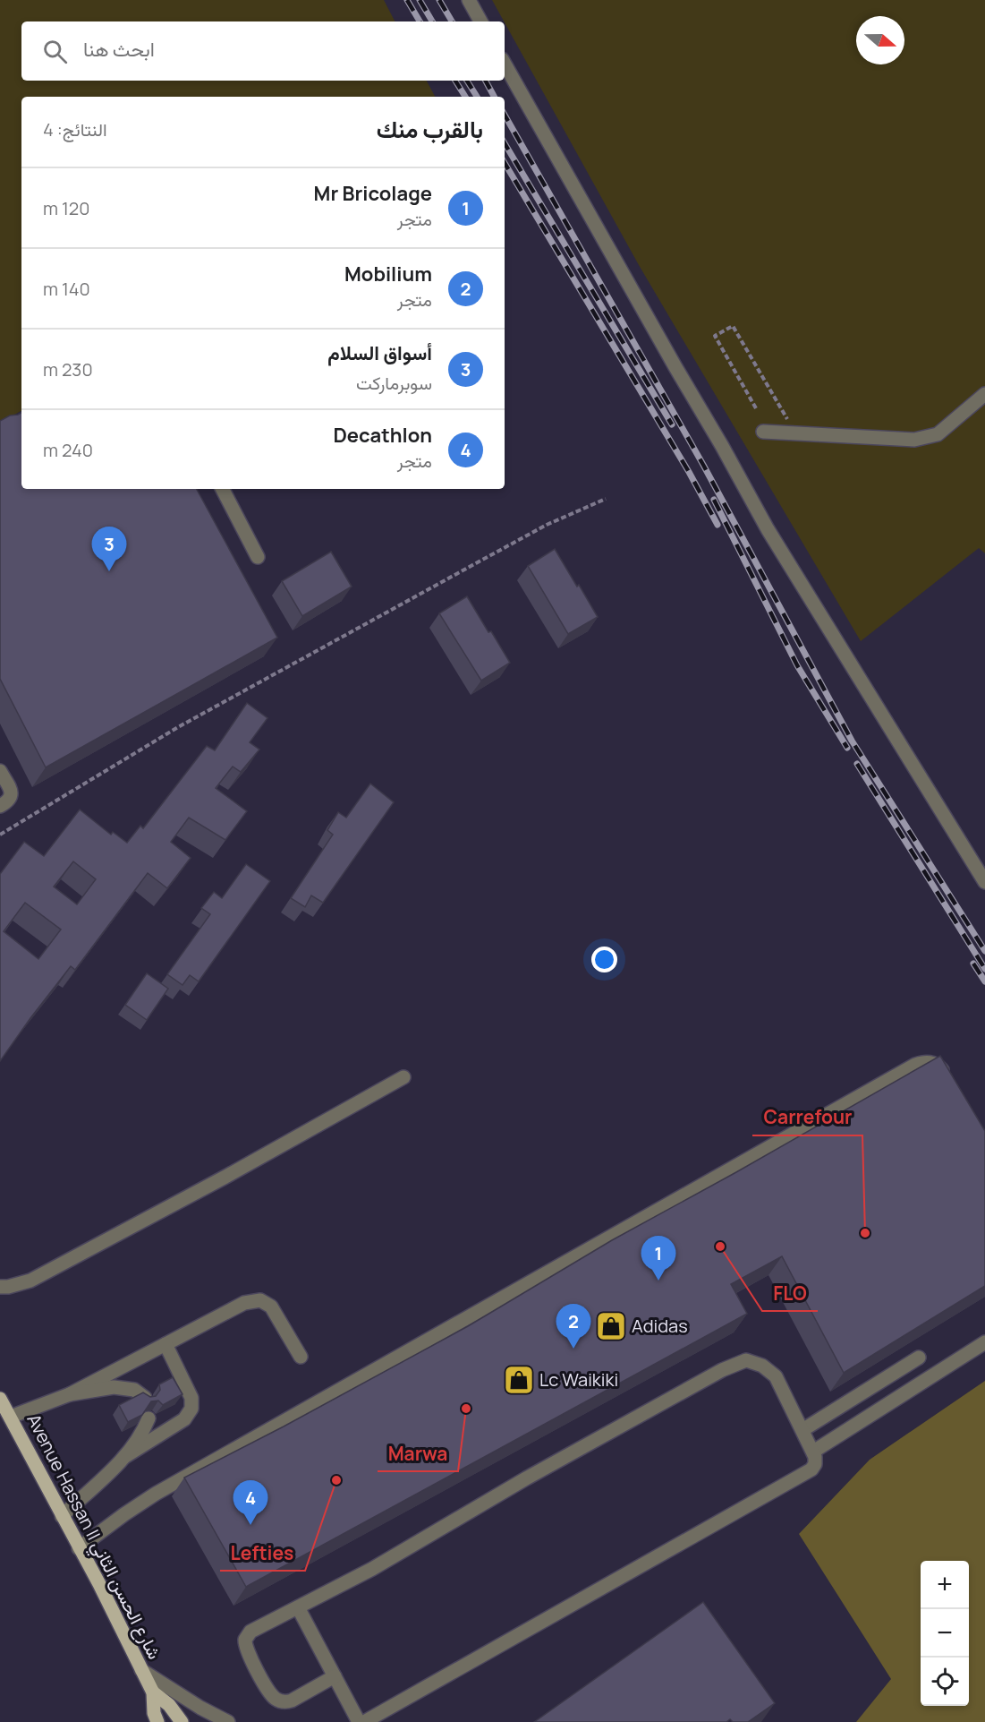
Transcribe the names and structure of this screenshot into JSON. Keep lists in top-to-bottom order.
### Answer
{
  "streets": {
    "main road": ["Avenue Hassan II شارع الحسن الثاني"]
  },
  "places": {
    "other": [
      "Carrefour",
      "FLO",
      "Marwa",
      "Lefties"
    ],
    "shop": ["Adidas", "Lc Waikiki"]
  },
  "north": "right",
  "page": {
    "search": "ابحث هنا",
    "heading": ["بالقرب منك", "النتائج: 4"],
    "list": [
      {
        "mark": "1",
        "name": "Mr Bricolage",
        "note": "متجر",
        "value": "120 m"
      },
      {
        "mark": "2",
        "name": "Mobilium",
        "note": "متجر",
        "value": "140 m"
      },
      {
        "mark": "3",
        "name": "أسواق السلام",
        "note": "سوبرماركت",
        "value": "230 m"
      },
      {
        "mark": "4",
        "name": "Decathlon",
        "note": "متجر",
        "value": "240 m"
      }
    ],
    "pins": [
      "3",
      "1",
      "2",
      "4"
    ],
    "map_buttons": ["+", "−"]
  }
}
